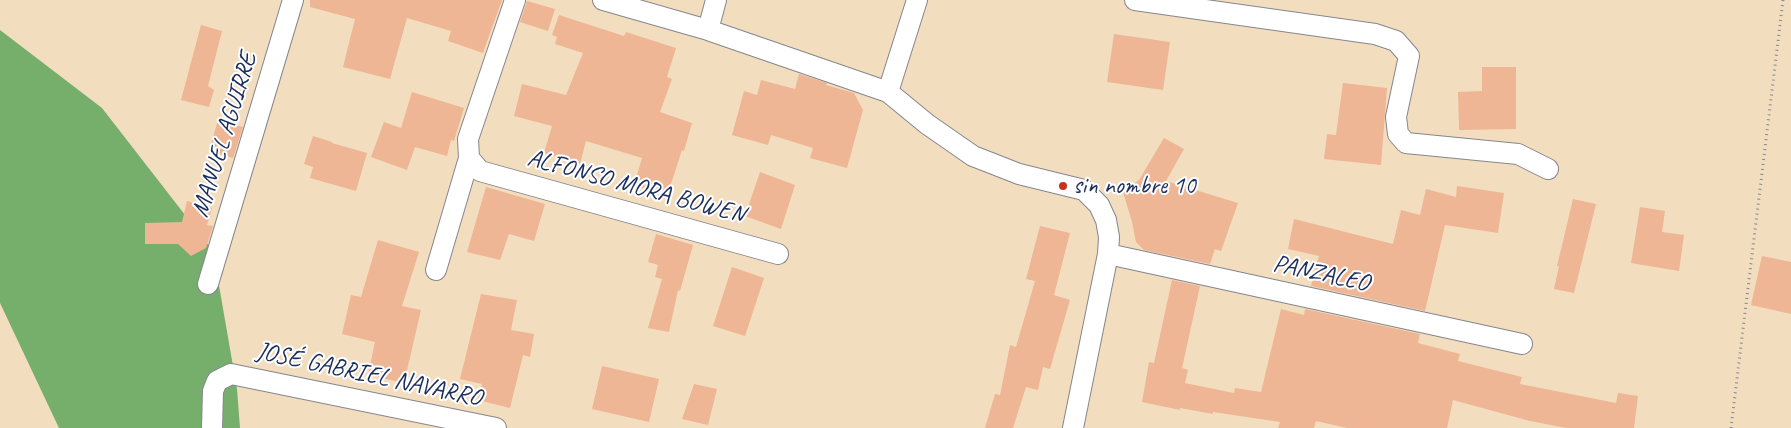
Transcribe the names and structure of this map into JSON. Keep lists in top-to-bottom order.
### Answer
{
  "streets": {
    "street": [
      "MANUEL AGUIRRE",
      "ALFONSO MORA BOWEN",
      "PANZALEO",
      "JOSÉ GABRIEL NAVARRO"
    ]
  },
  "places": ["sin nombre 10"]
}
